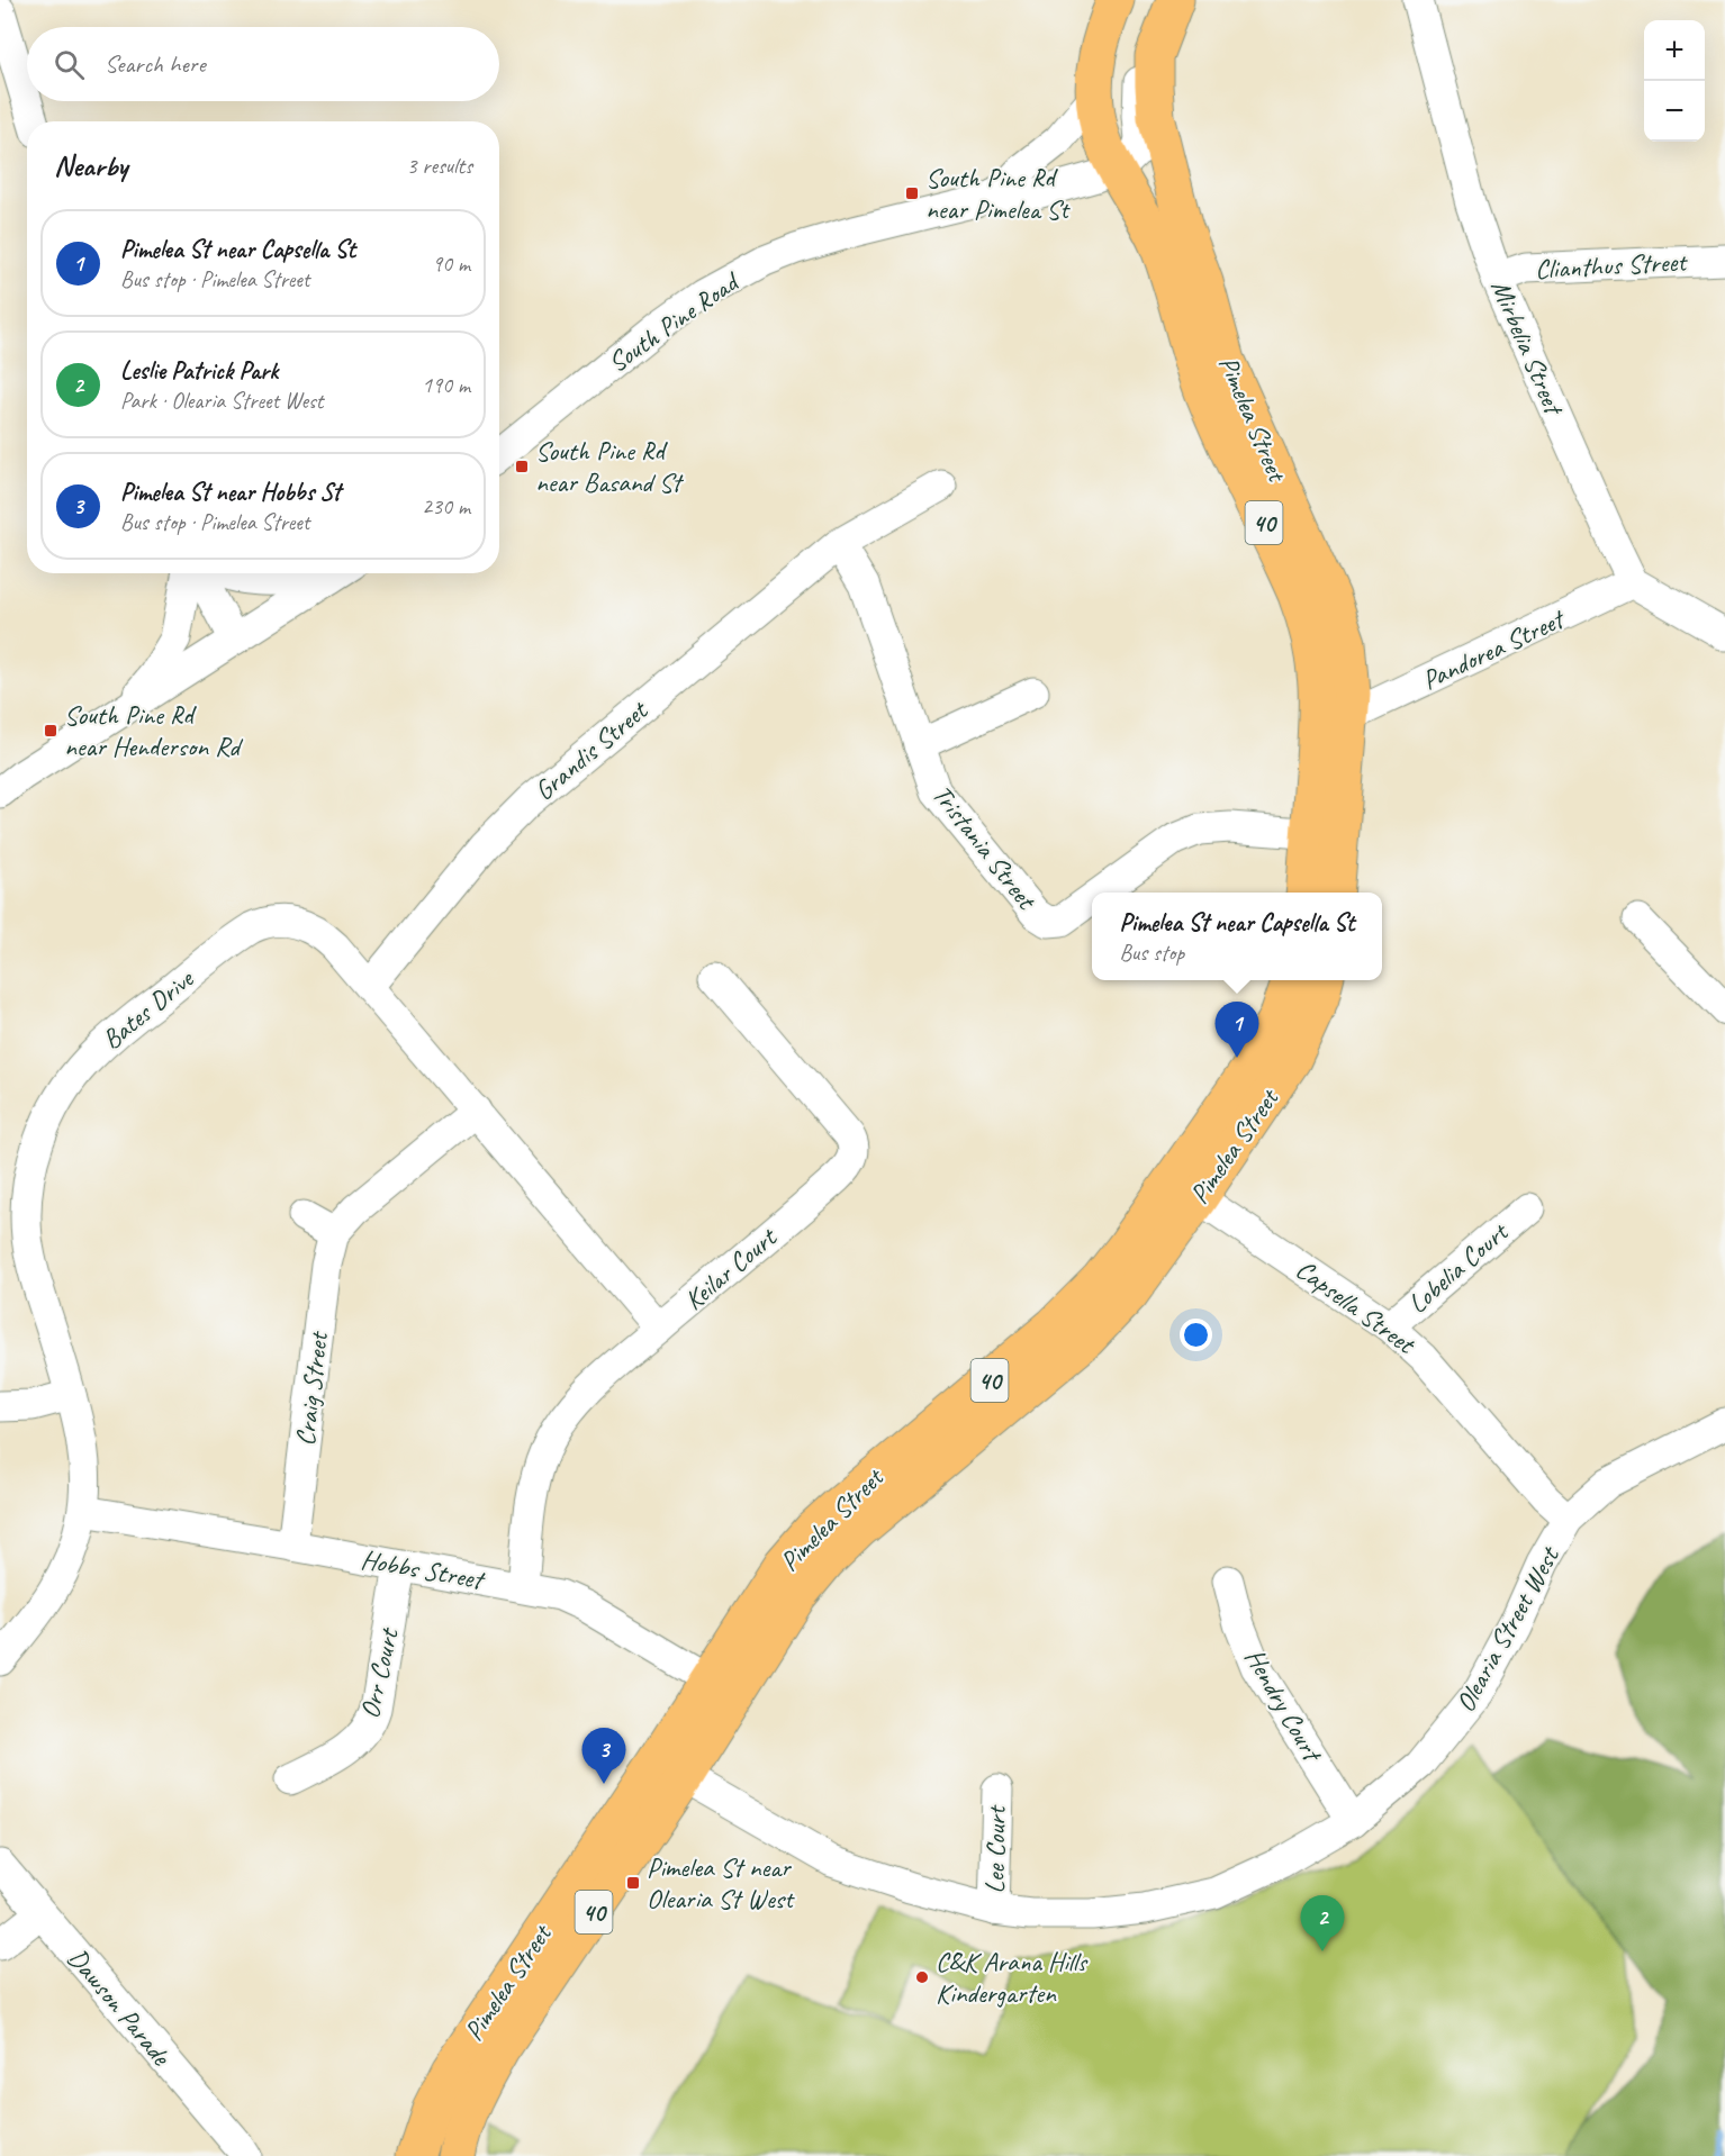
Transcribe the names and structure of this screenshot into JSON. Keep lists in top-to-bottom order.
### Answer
{
  "streets": {
    "main road": ["South Pine Road", "Pimelea Street", "40"],
    "street": [
      "Clianthus Street",
      "Mirbelia Street",
      "Pandorea Street",
      "Grandis Street",
      "Tristania Street",
      "Bates Drive",
      "Lobelia Court",
      "Keilar Court",
      "Capsella Street",
      "Craig Street",
      "Hobbs Street",
      "Olearia Street West",
      "Orr Court",
      "Hendry Court",
      "Lee Court",
      "Dawson Parade"
    ]
  },
  "crossings": [
    ["Clianthus Street", "Mirbelia Street"],
    ["South Pine Road", "Pimelea Street"],
    ["South Pine Road", "40"],
    ["Mirbelia Street", "Pandorea Street"],
    ["Pimelea Street", "40"],
    ["Pimelea Street", "Pandorea Street"],
    ["Pimelea Street", "Tristania Street"],
    ["Pimelea Street", "Capsella Street"],
    ["Pimelea Street", "Hobbs Street"],
    ["Pimelea Street", "Olearia Street West"],
    ["Grandis Street", "Tristania Street"],
    ["Grandis Street", "Bates Drive"],
    ["Bates Drive", "Keilar Court"],
    ["Bates Drive", "Craig Street"],
    ["Bates Drive", "Hobbs Street"],
    ["Lobelia Court", "Capsella Street"],
    ["Keilar Court", "Hobbs Street"],
    ["Capsella Street", "Olearia Street West"],
    ["Craig Street", "Hobbs Street"],
    ["Hobbs Street", "Orr Court"],
    ["Olearia Street West", "Hendry Court"],
    ["Olearia Street West", "Lee Court"]
  ],
  "places": {
    "transit": [
      "South Pine Rd near Pimelea St",
      "South Pine Rd near Basand St",
      "South Pine Rd near Henderson Rd",
      "Pimelea St near Olearia St West"
    ],
    "other": ["C&K Arana Hills Kindergarten"]
  },
  "page": {
    "map_buttons": ["+", "−"],
    "search": "Search here",
    "heading": ["Nearby", "3 results"],
    "list": [
      {
        "mark": "1",
        "name": "Pimelea St near Capsella St",
        "note": "Bus stop · Pimelea Street",
        "value": "90 m"
      },
      {
        "mark": "2",
        "name": "Leslie Patrick Park",
        "note": "Park · Olearia Street West",
        "value": "190 m"
      },
      {
        "mark": "3",
        "name": "Pimelea St near Hobbs St",
        "note": "Bus stop · Pimelea Street",
        "value": "230 m"
      }
    ],
    "popup": ["Pimelea St near Capsella St", "Bus stop"],
    "pins": ["1", "3", "2"]
  }
}
